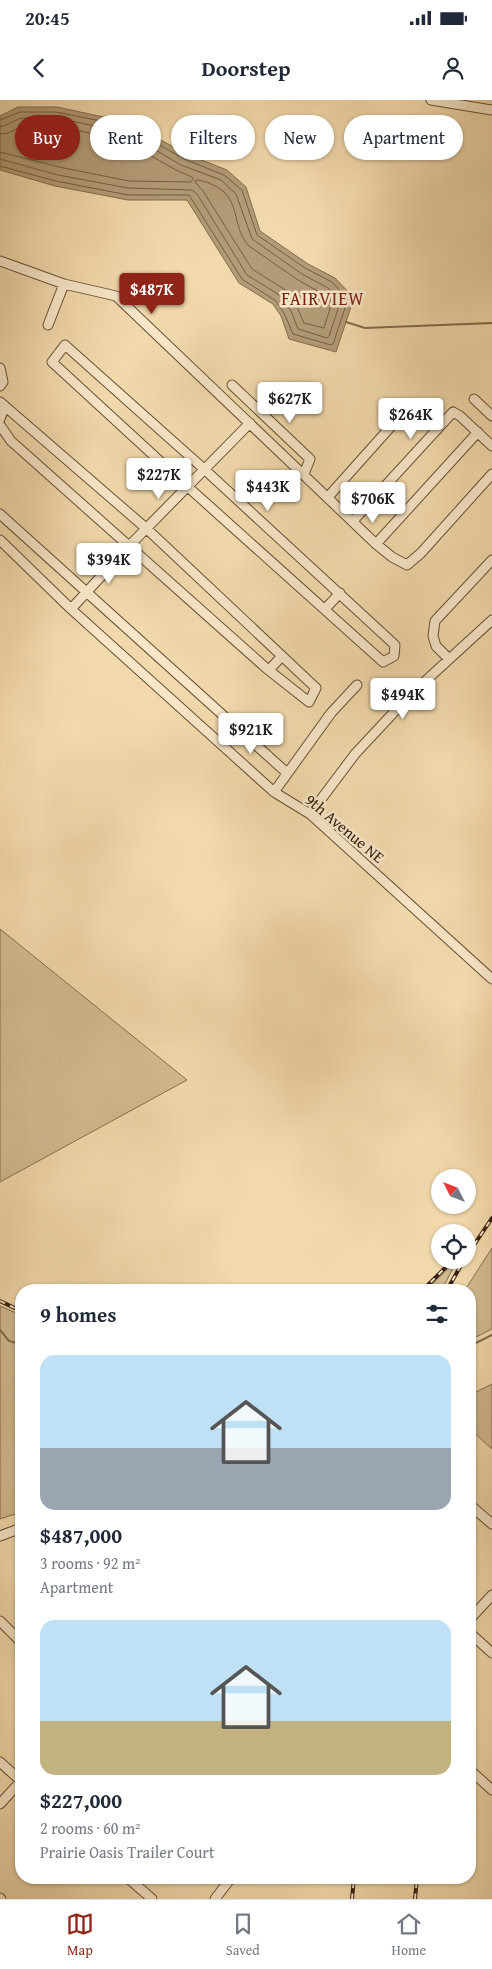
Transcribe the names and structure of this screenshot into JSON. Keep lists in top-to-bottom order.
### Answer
{
  "streets": {
    "street": ["9th Avenue NE"]
  },
  "districts": ["FAIRVIEW"],
  "north": "top left",
  "page": {
    "status": "20:45",
    "header": "Doorstep",
    "chip": [
      "Buy",
      "Rent",
      "Filters",
      "New",
      "Apartment"
    ],
    "price": [
      "$487K",
      "$627K",
      "$264K",
      "$227K",
      "$443K",
      "$706K",
      "$394K",
      "$494K",
      "$921K"
    ],
    "heading": "9 homes",
    "list": [
      {
        "name": "$487,000",
        "note": "3 rooms · 92 m² · Apartment"
      },
      {
        "name": "$227,000",
        "note": "2 rooms · 60 m² · Prairie Oasis Trailer Court"
      }
    ],
    "tabs": ["Map", "Saved", "Home"]
  }
}
